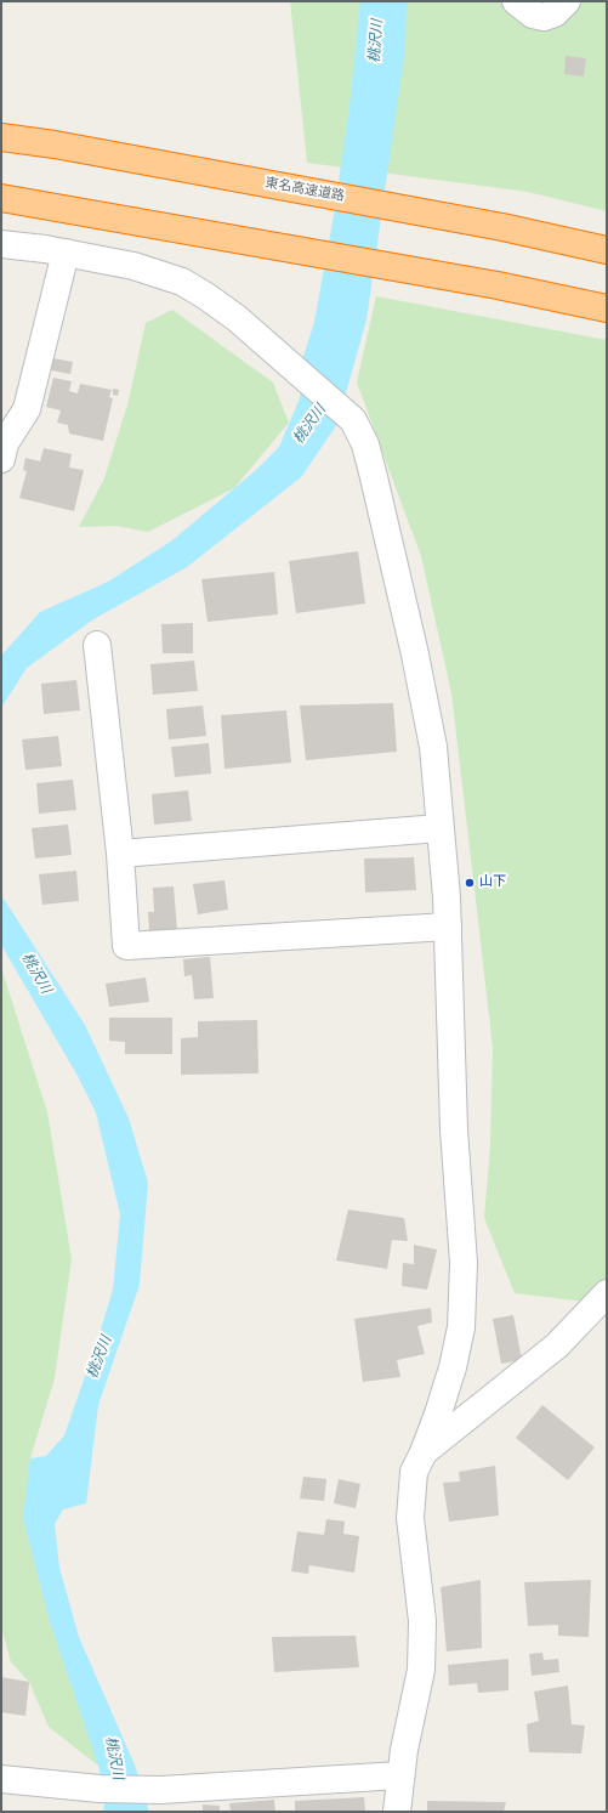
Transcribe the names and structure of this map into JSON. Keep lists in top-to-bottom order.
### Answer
{
  "streets": {
    "highway": ["東名高速道路"]
  },
  "water": ["桃沢川"],
  "places": ["山下"]
}
